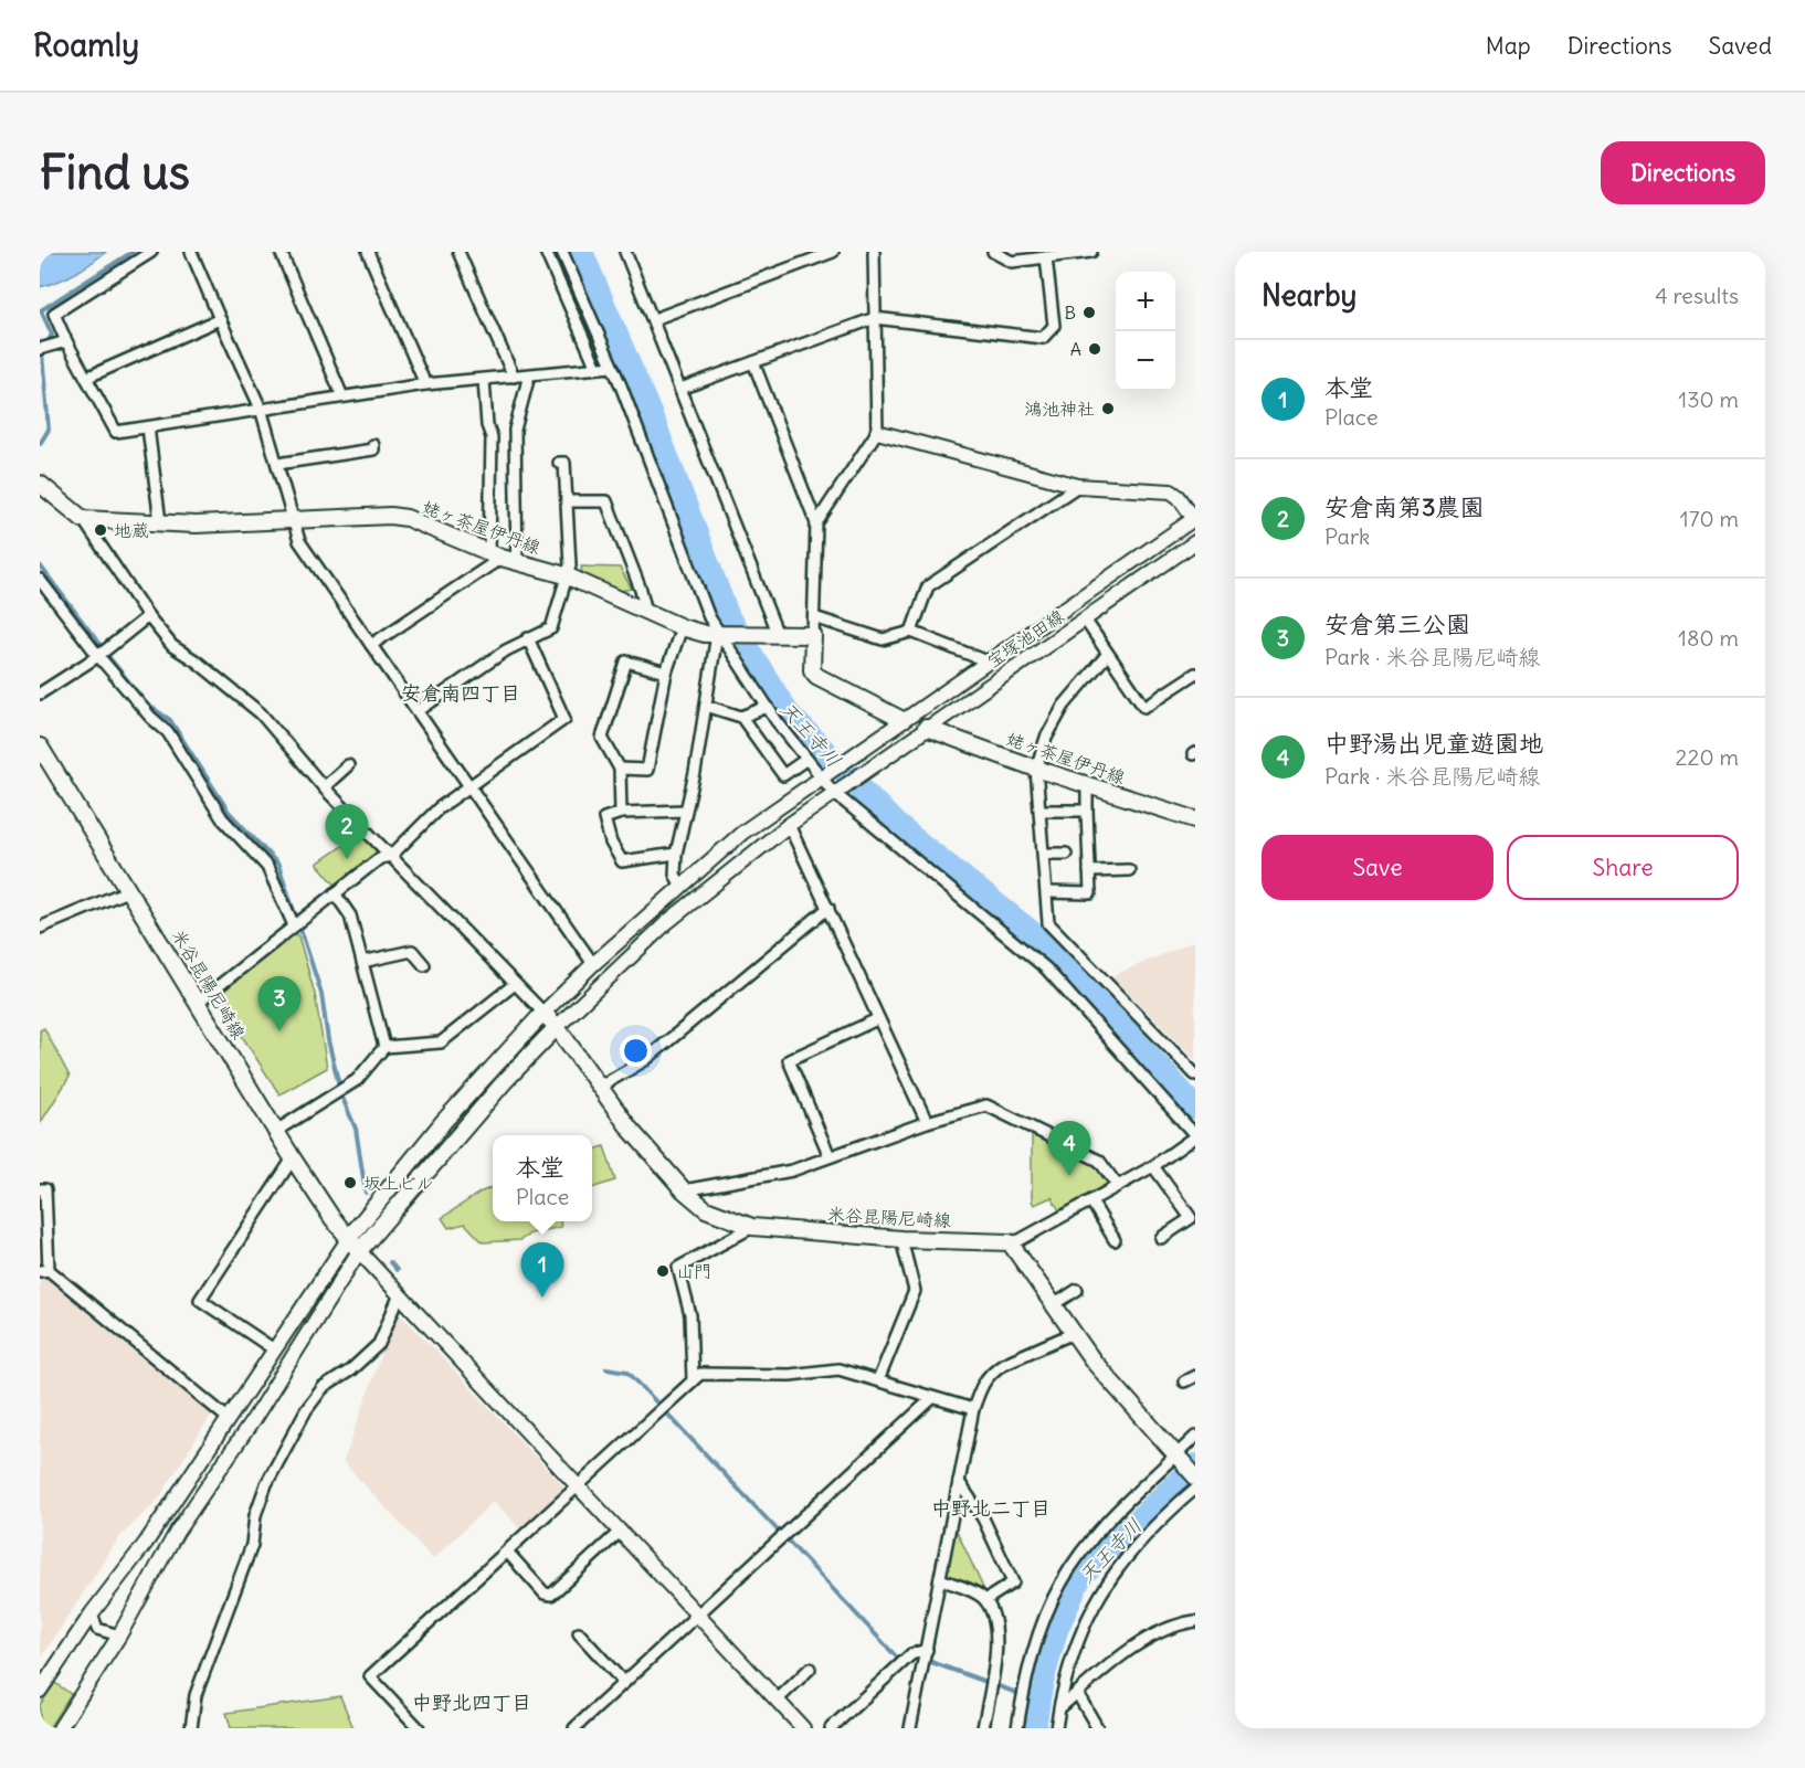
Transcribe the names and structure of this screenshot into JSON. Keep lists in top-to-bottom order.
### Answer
{
  "streets": {
    "main road": ["姥ヶ茶屋伊丹線", "米谷昆陽尼崎線"],
    "street": ["宝塚池田線"]
  },
  "crossings": [
    ["姥ヶ茶屋伊丹線", "宝塚池田線"],
    ["宝塚池田線", "米谷昆陽尼崎線"]
  ],
  "districts": ["安倉南四丁目", "中野北二丁目", "中野北四丁目"],
  "water": ["天王寺川"],
  "places": [
    "B",
    "A",
    "鴻池神社",
    "地蔵",
    "坂上ビル",
    "山門"
  ],
  "page": {
    "header": "Roamly",
    "nav": ["Map", "Directions", "Saved"],
    "buttons": [
      "Directions",
      ["Save", "Share"]
    ],
    "title": "Find us",
    "heading": ["Nearby", "4 results"],
    "map_buttons": ["+", "−"],
    "list": [
      {
        "mark": "1",
        "name": "本堂",
        "note": "Place",
        "value": "130 m"
      },
      {
        "mark": "2",
        "name": "安倉南第3農園",
        "note": "Park",
        "value": "170 m"
      },
      {
        "mark": "3",
        "name": "安倉第三公園",
        "note": "Park · 米谷昆陽尼崎線",
        "value": "180 m"
      },
      {
        "mark": "4",
        "name": "中野湯出児童遊園地",
        "note": "Park · 米谷昆陽尼崎線",
        "value": "220 m"
      }
    ],
    "pins": [
      "2",
      "3",
      "4",
      "1"
    ],
    "popup": ["本堂", "Place"]
  }
}
